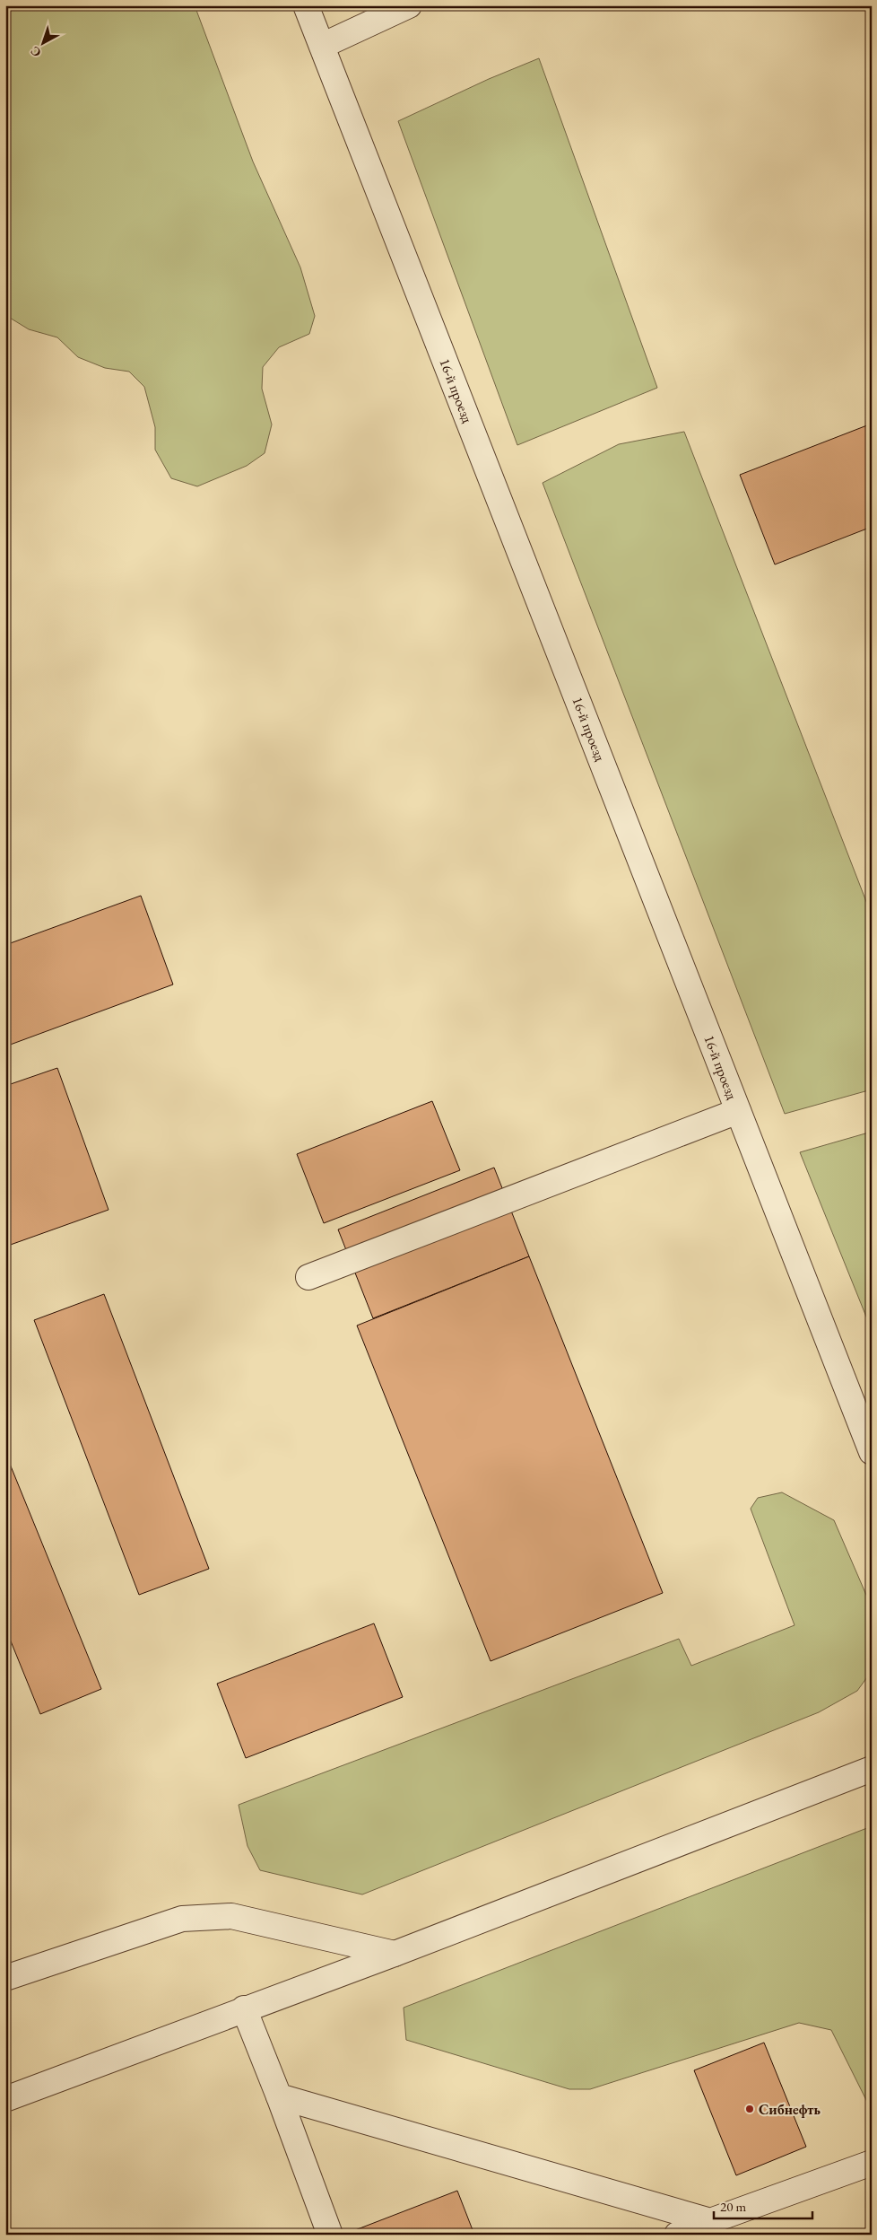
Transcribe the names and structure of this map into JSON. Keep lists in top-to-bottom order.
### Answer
{
  "streets": {
    "street": ["16-й проезд"]
  },
  "places": ["Сибнефть"],
  "scale_bar": "20 m",
  "north": "bottom left"
}
